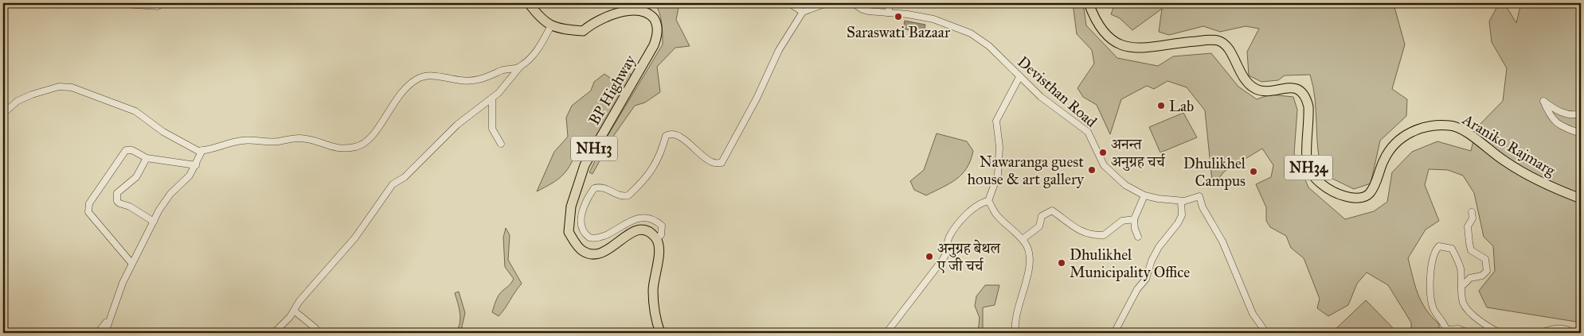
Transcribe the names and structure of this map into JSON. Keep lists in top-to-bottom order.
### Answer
{
  "streets": {
    "highway": [
      "BP Highway",
      "Araniko Rajmarg",
      "NH13",
      "NH34"
    ],
    "street": ["Devisthan Road"]
  },
  "places": [
    "Saraswati Bazaar",
    "Lab",
    "अनन्त अनुग्रह चर्च",
    "Nawaranga guest house & art gallery",
    "Dhulikhel Campus",
    "अनुग्रह बेथल ए जी चर्च",
    "Dhulikhel Municipality Office"
  ]
}
